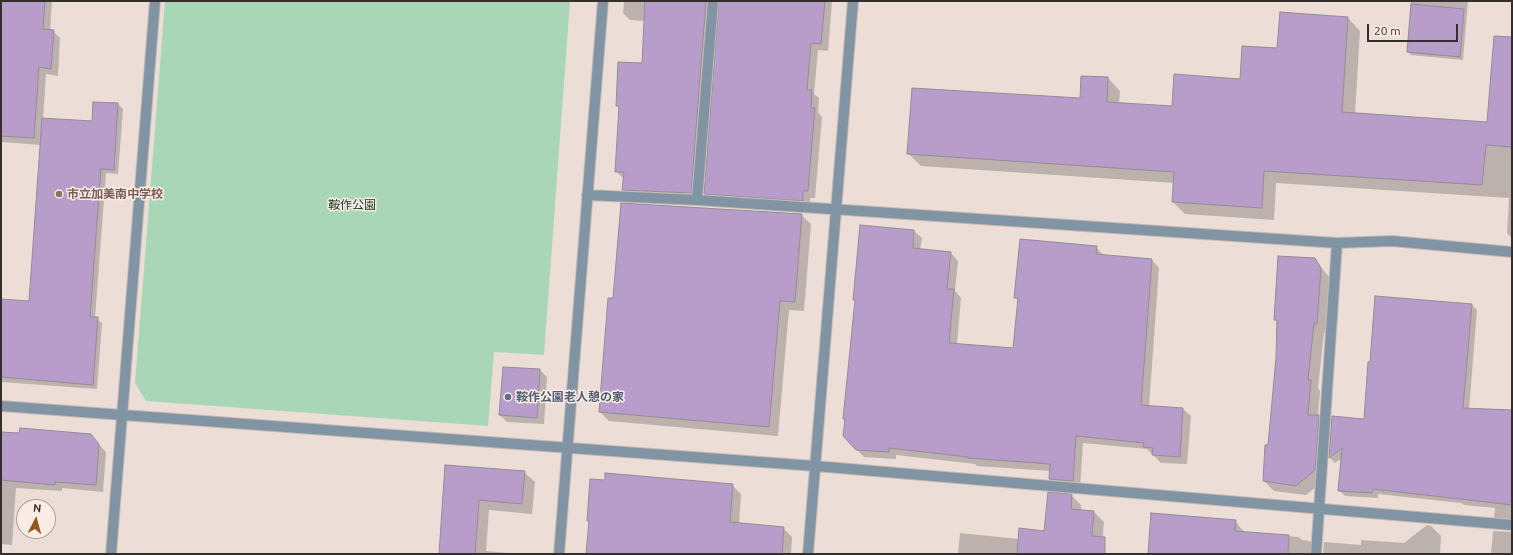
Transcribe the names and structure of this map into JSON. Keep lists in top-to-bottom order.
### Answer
{
  "parks": ["鞍作公園"],
  "places": ["市立加美南中学校", "鞍作公園老人憩の家"],
  "scale_bar": "20 m",
  "north": "top"
}
